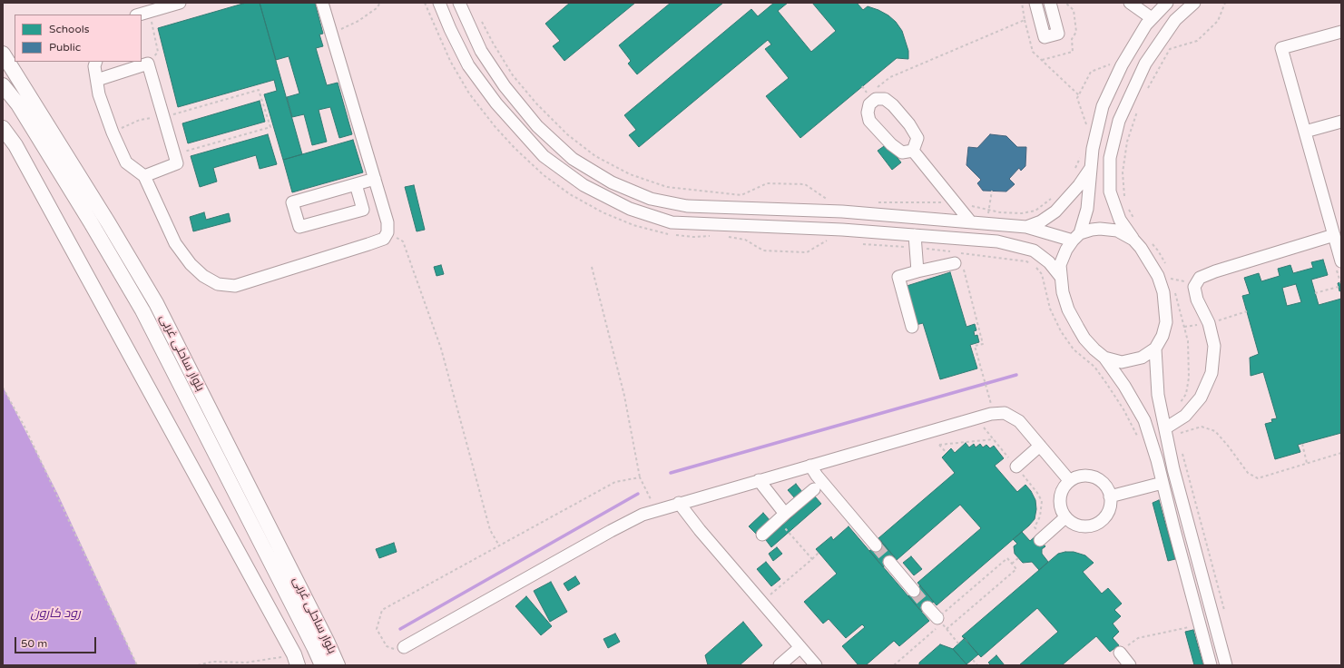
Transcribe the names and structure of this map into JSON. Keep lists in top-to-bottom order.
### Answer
{
  "streets": {
    "main road": ["بلوار ساحلی غربی"]
  },
  "water": ["رود کارون"],
  "legend": ["Schools", "Public"],
  "scale_bar": "50 m"
}
